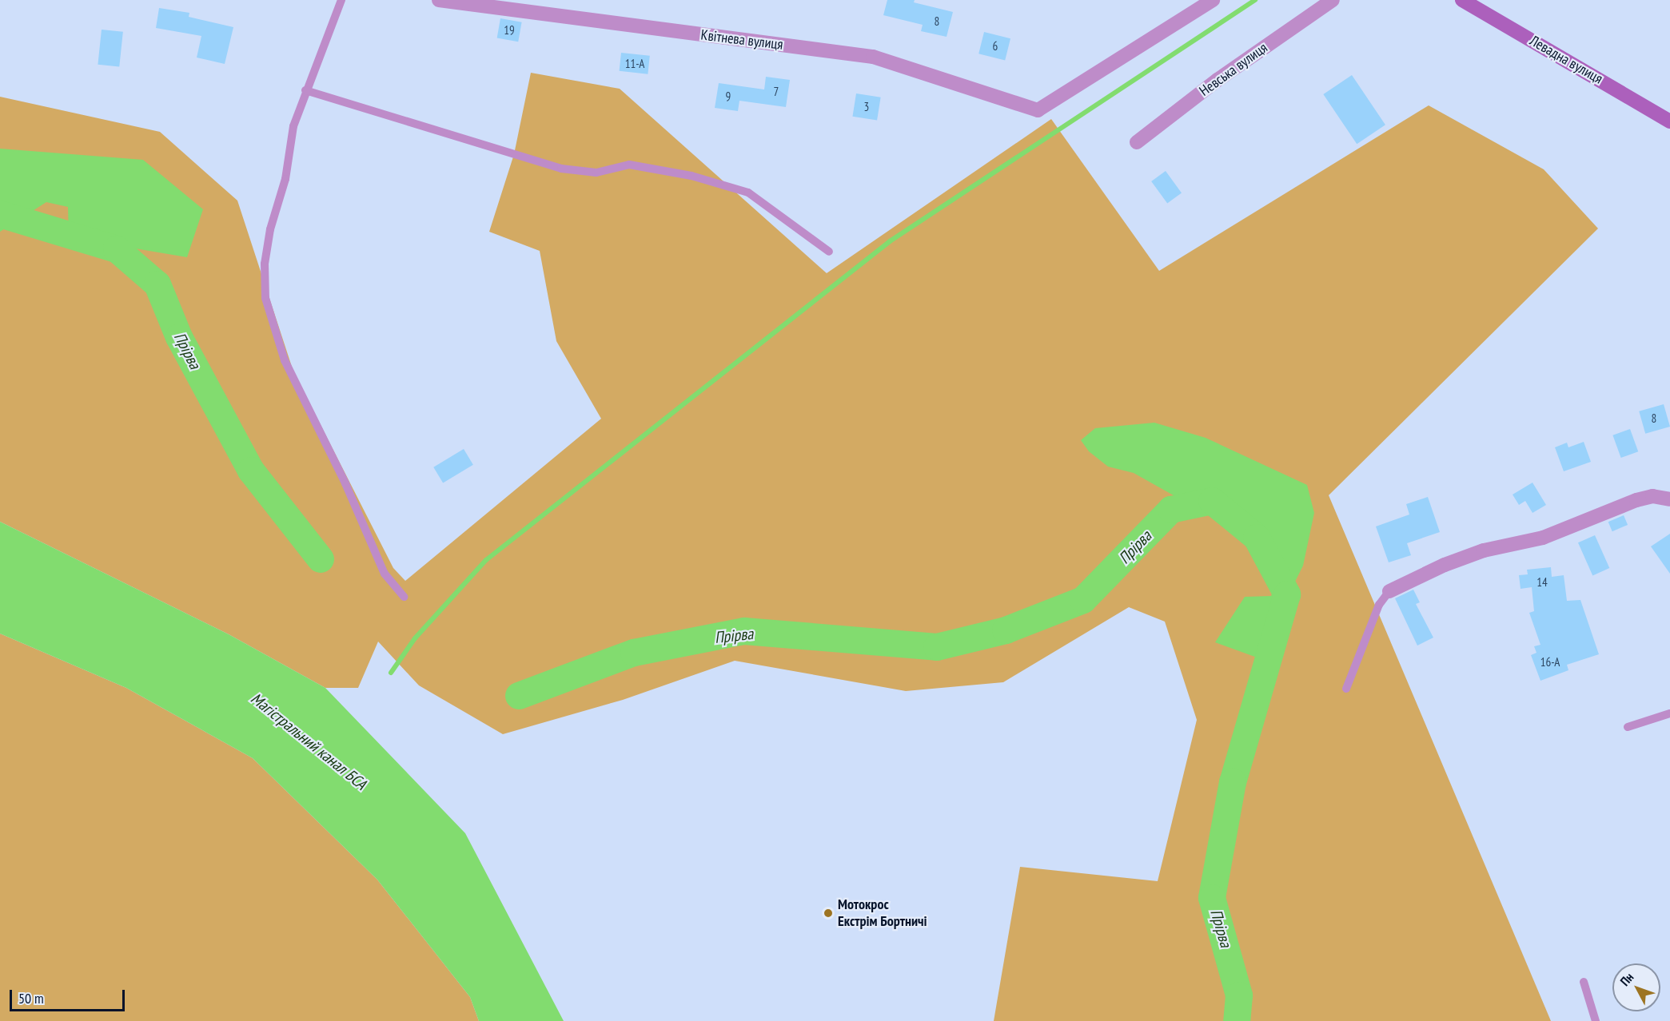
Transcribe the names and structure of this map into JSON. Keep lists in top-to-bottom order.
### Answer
{
  "streets": {
    "street": ["Квітнева вулиця", "Левадна вулиця", "Невська вулиця"]
  },
  "water": ["Прірва", "Магістральний канал БСА"],
  "places": ["Мотокрос Екстрім Бортничі"],
  "house_numbers": [
    "8",
    "19",
    "6",
    "11-А",
    "7",
    "9",
    "3",
    "8",
    "14",
    "16-А"
  ],
  "scale_bar": "50 m",
  "north": "top left"
}
